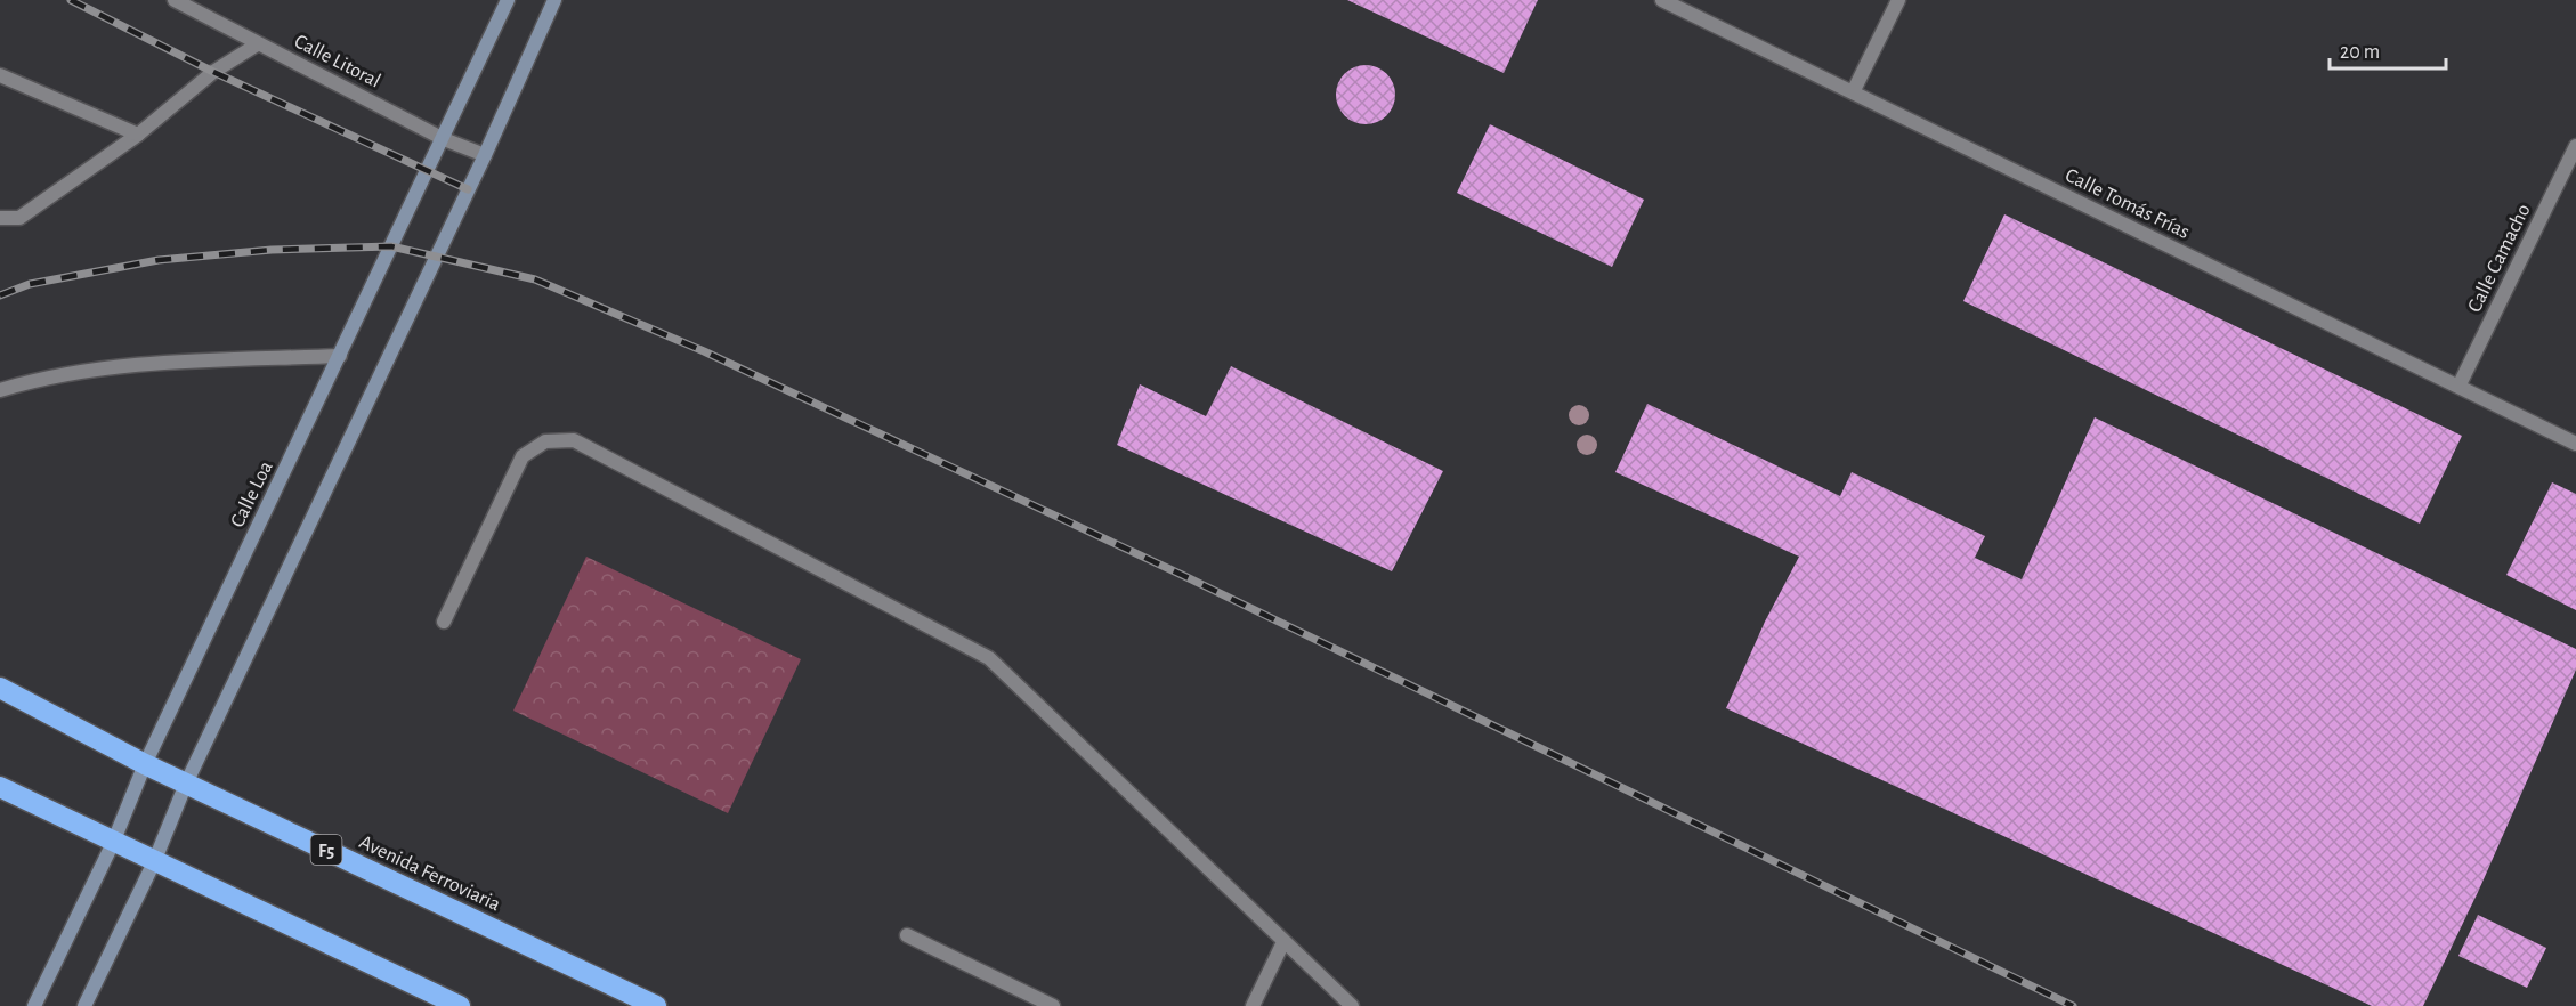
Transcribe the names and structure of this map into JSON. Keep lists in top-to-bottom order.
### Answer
{
  "streets": {
    "highway": ["F5", "Avenida Ferroviaria"],
    "street": [
      "Calle Litoral",
      "Calle Tomás Frías",
      "Calle Camacho",
      "Calle Loa"
    ]
  },
  "crossings": [
    ["Calle Litoral", "Calle Loa"],
    ["Calle Tomás Frías", "Calle Camacho"],
    ["Calle Loa", "Avenida Ferroviaria"]
  ],
  "scale_bar": "20 m"
}
